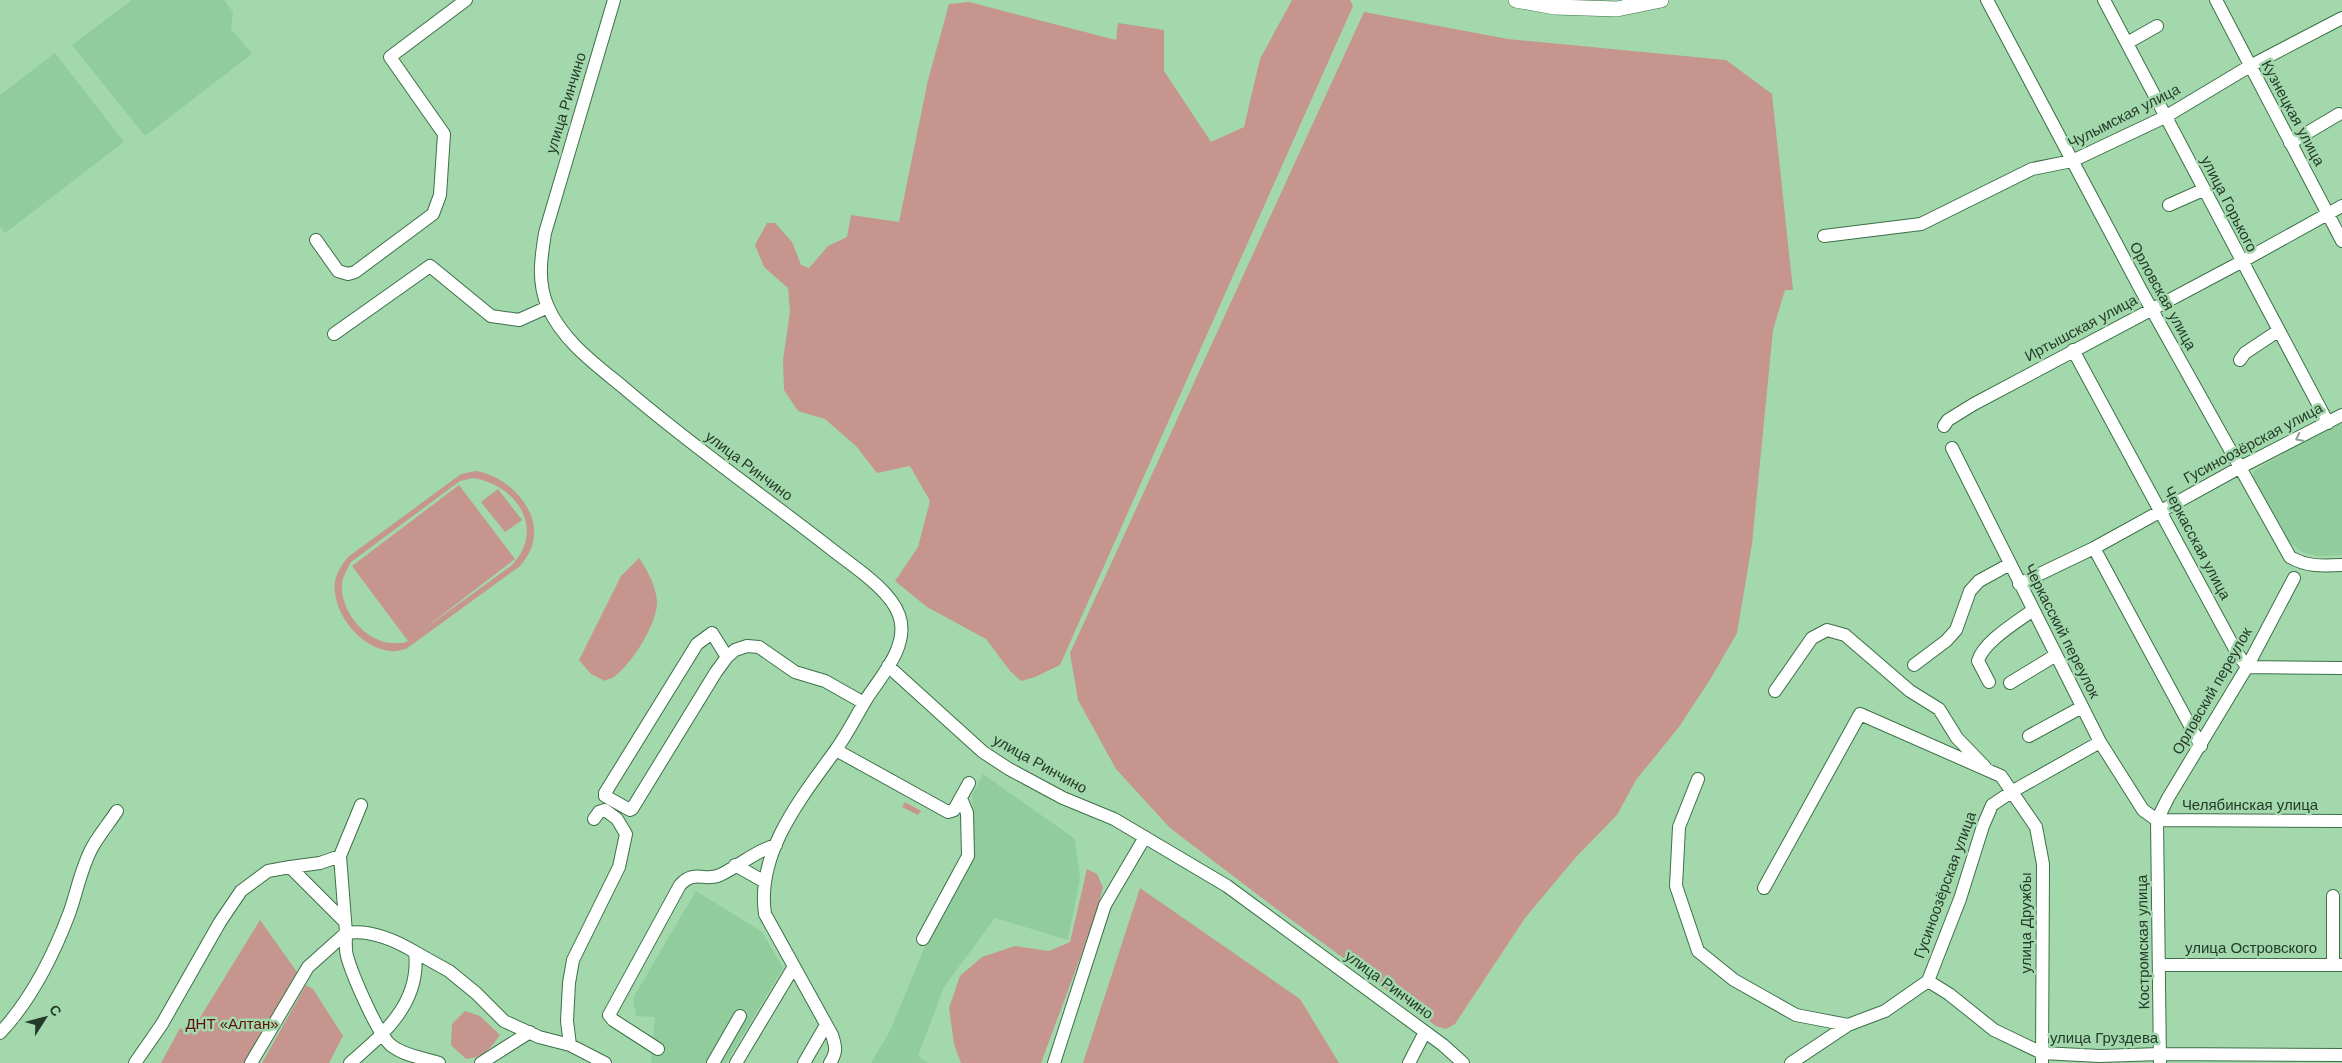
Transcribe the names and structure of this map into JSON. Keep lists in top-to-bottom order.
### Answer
{
  "streets": {
    "street": [
      "улица Ринчино",
      "Кузнецкая улица",
      "Чулымская улица",
      "улица Горького",
      "Орловская улица",
      "Иртышская улица",
      "Гусиноозёрская улица",
      "Черкасская улица",
      "Черкасский переулок",
      "Орловский переулок",
      "Челябинская улица",
      "улица Дружбы",
      "Костромская улица",
      "улица Островского",
      "улица Груздева"
    ]
  },
  "crossings": [
    ["Кузнецкая улица", "Чулымская улица"],
    ["Кузнецкая улица", "Иртышская улица"],
    ["Чулымская улица", "улица Горького"],
    ["Чулымская улица", "Орловская улица"],
    ["улица Горького", "Иртышская улица"],
    ["улица Горького", "Гусиноозёрская улица"],
    ["Орловская улица", "Иртышская улица"],
    ["Орловская улица", "Гусиноозёрская улица"],
    ["Иртышская улица", "Черкасская улица"],
    ["Гусиноозёрская улица", "Черкасская улица"],
    ["Гусиноозёрская улица", "Черкасский переулок"],
    ["Гусиноозёрская улица", "улица Дружбы"],
    ["Гусиноозёрская улица", "улица Груздева"],
    ["Черкасская улица", "Орловский переулок"],
    ["Черкасский переулок", "Орловский переулок"],
    ["Черкасский переулок", "Челябинская улица"],
    ["Черкасский переулок", "Костромская улица"],
    ["Орловский переулок", "Челябинская улица"],
    ["Орловский переулок", "Костромская улица"],
    ["Челябинская улица", "Костромская улица"],
    ["улица Дружбы", "улица Груздева"],
    ["Костромская улица", "улица Островского"],
    ["Костромская улица", "улица Груздева"]
  ],
  "parks": ["ДНТ «Алтан»"],
  "north": "top right"
}
